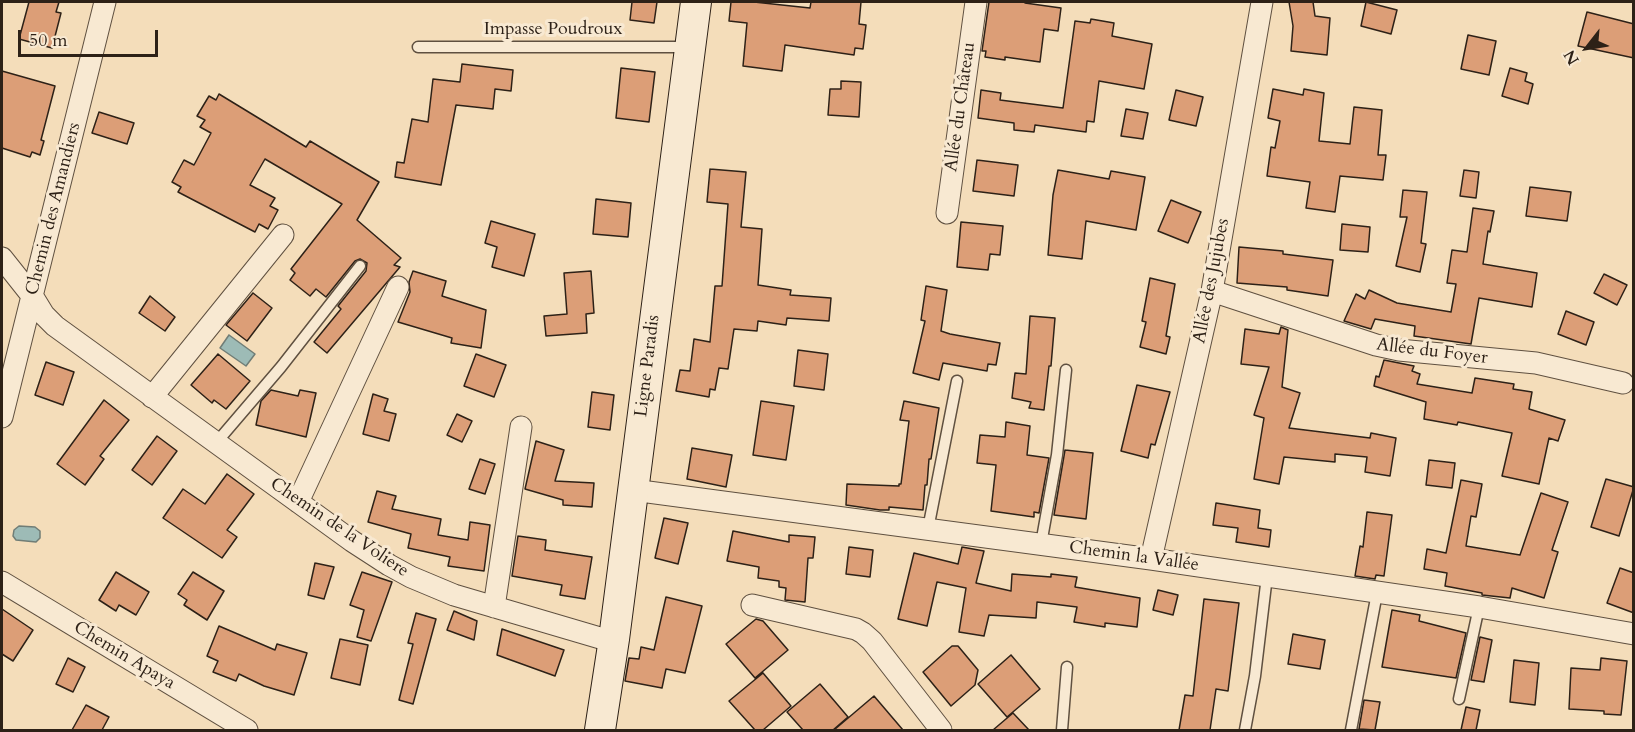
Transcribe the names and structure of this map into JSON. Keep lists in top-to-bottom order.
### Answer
{
  "streets": {
    "main road": ["Ligne Paradis"],
    "street": [
      "Allée du Château",
      "Chemin des Amandiers",
      "Allée des Jujubes",
      "Allée du Foyer",
      "Chemin de la Voliere",
      "Chemin la Vallée",
      "Chemin Apaya"
    ],
    "lane": ["Impasse Poudroux"]
  },
  "crossings": [
    ["Impasse Poudroux", "Ligne Paradis"],
    ["Chemin des Amandiers", "Chemin de la Voliere"],
    ["Allée des Jujubes", "Allée du Foyer"],
    ["Allée des Jujubes", "Chemin la Vallée"],
    ["Ligne Paradis", "Chemin de la Voliere"],
    ["Ligne Paradis", "Chemin la Vallée"]
  ],
  "scale_bar": "50 m",
  "north": "bottom left"
}
